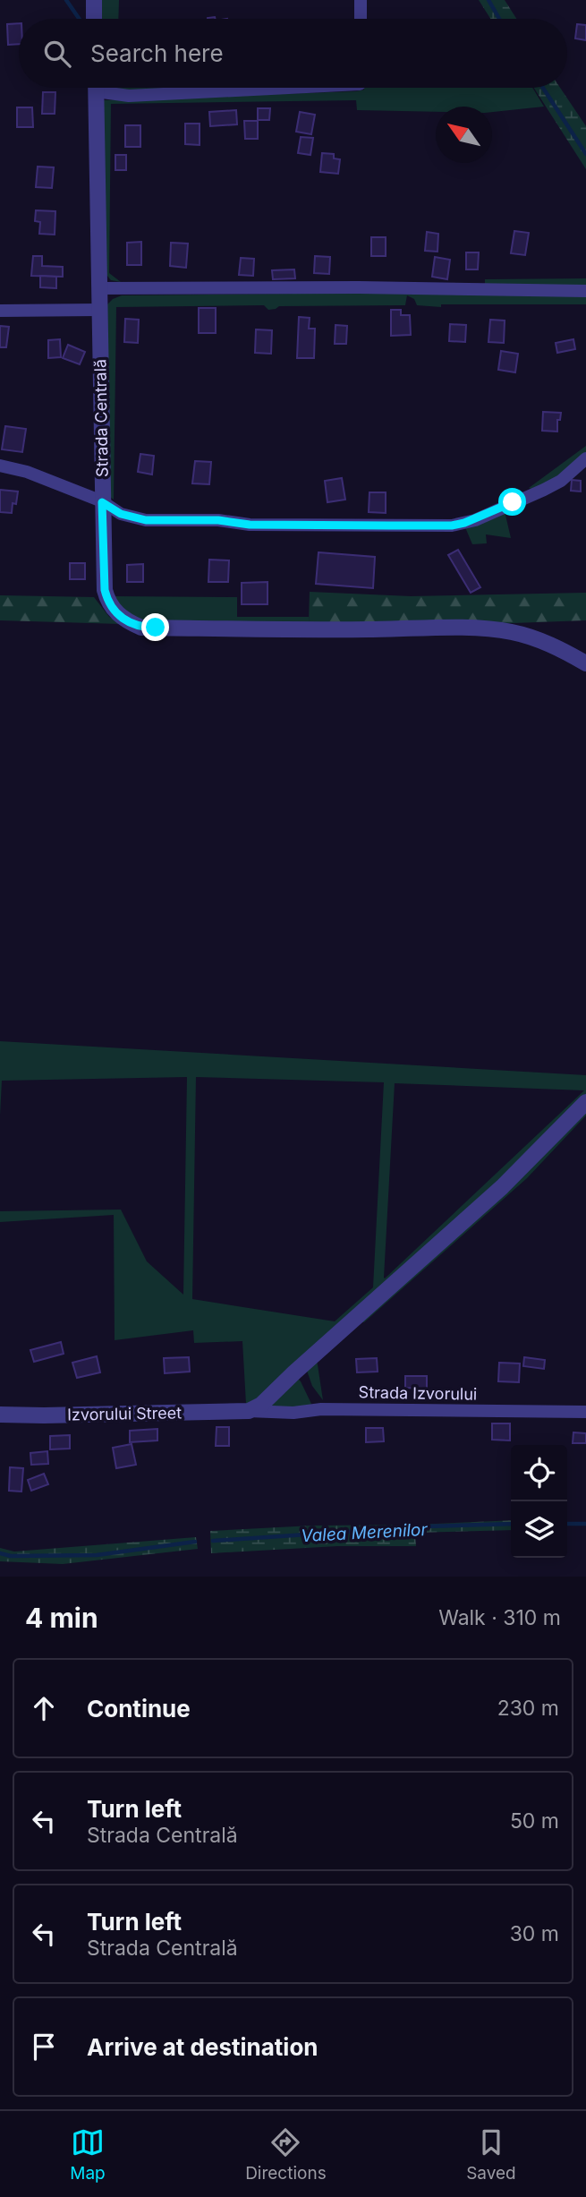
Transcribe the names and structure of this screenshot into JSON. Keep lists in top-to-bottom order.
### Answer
{
  "streets": {
    "street": ["Strada Centrală", "Strada Izvorului", "Izvorului Street"]
  },
  "crossings": [
    ["Strada Izvorului", "Izvorului Street"]
  ],
  "water": ["Valea Merenilor"],
  "north": "top left",
  "page": {
    "search": "Search here",
    "heading": ["4 min", "Walk · 310 m"],
    "list": [
      ["Continue", "230 m"],
      ["Turn left", "Strada Centrală", "50 m"],
      ["Turn left", "Strada Centrală", "30 m"],
      "Arrive at destination"
    ],
    "nav": ["Map", "Directions", "Saved"]
  }
}
